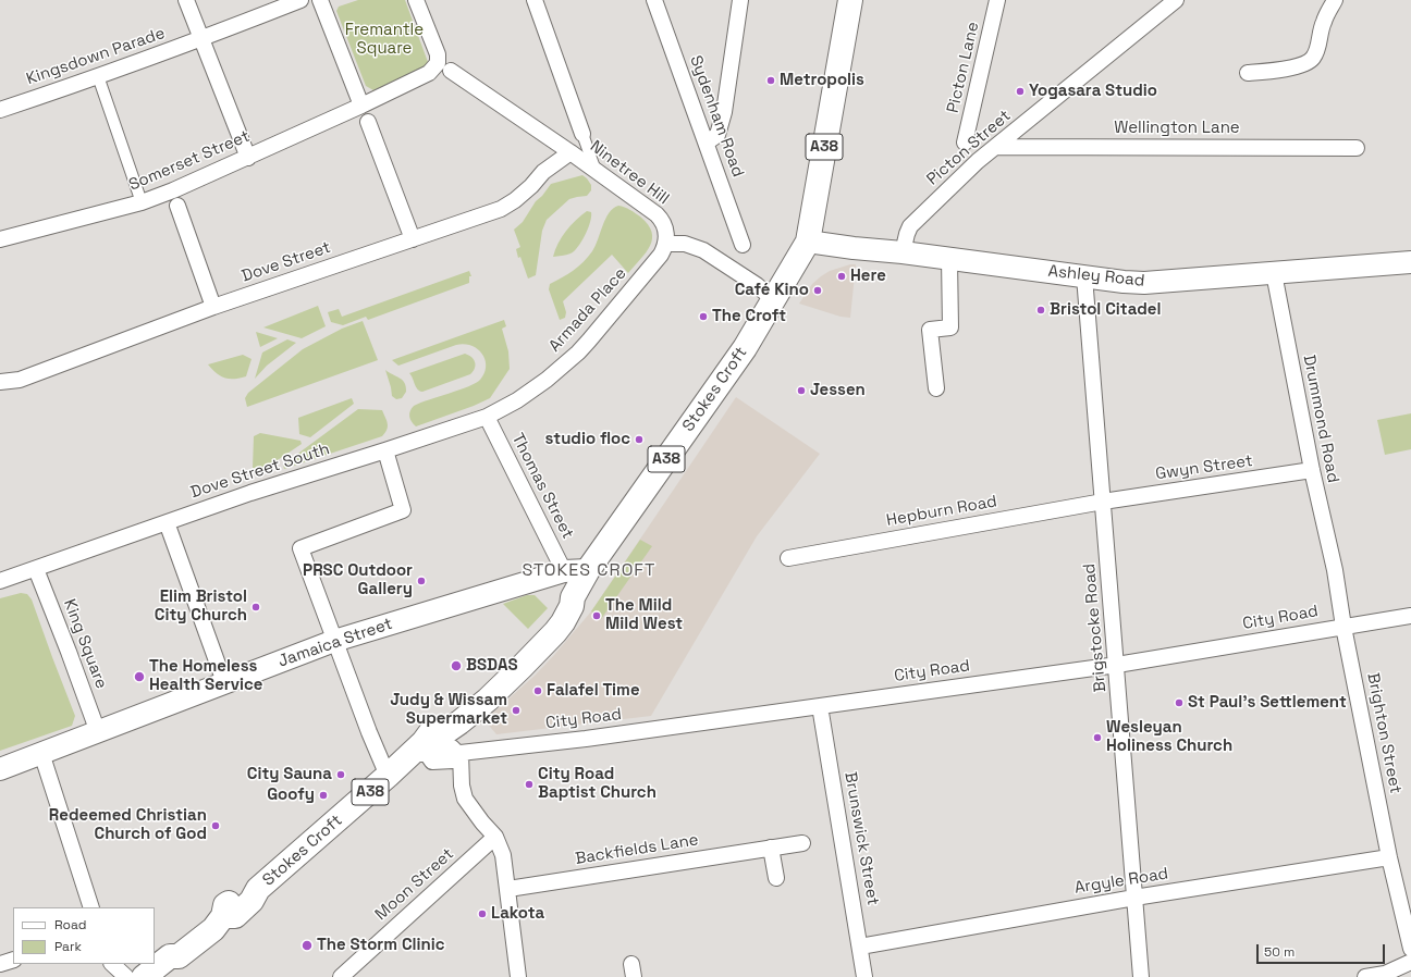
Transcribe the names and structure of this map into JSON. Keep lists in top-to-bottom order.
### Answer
{
  "streets": {
    "main road": [
      "A38",
      "Ashley Road",
      "Stokes Croft",
      "Jamaica Street"
    ],
    "street": [
      "Kingsdown Parade",
      "Picton Lane",
      "Sydenham Road",
      "Wellington Lane",
      "Picton Street",
      "Somerset Street",
      "Ninetree Hill",
      "Dove Street",
      "Armada Place",
      "Drummond Road",
      "Gwyn Street",
      "Dove Street South",
      "Thomas Street",
      "Hepburn Road",
      "City Road",
      "Brigstocke Road",
      "King Square",
      "Brighton Street",
      "Brunswick Street",
      "Backfields Lane",
      "Argyle Road",
      "Moon Street"
    ]
  },
  "crossings": [
    ["Wellington Lane", "Picton Street"],
    ["A38", "Ashley Road"],
    ["A38", "Stokes Croft"],
    ["Picton Street", "Ashley Road"],
    ["Ninetree Hill", "Dove Street"],
    ["Ninetree Hill", "Armada Place"],
    ["Ashley Road", "Stokes Croft"],
    ["Ashley Road", "Drummond Road"],
    ["Ashley Road", "Brigstocke Road"],
    ["Armada Place", "Dove Street South"],
    ["Stokes Croft", "City Road"],
    ["Stokes Croft", "Jamaica Street"],
    ["Drummond Road", "Gwyn Street"],
    ["Drummond Road", "City Road"],
    ["Drummond Road", "Brighton Street"],
    ["Gwyn Street", "Hepburn Road"],
    ["Gwyn Street", "Brigstocke Road"],
    ["Dove Street South", "Thomas Street"],
    ["Dove Street South", "King Square"],
    ["Thomas Street", "Jamaica Street"],
    ["Hepburn Road", "Brigstocke Road"],
    ["City Road", "Brigstocke Road"],
    ["City Road", "Brighton Street"],
    ["City Road", "Brunswick Street"],
    ["Brigstocke Road", "Argyle Road"],
    ["Jamaica Street", "King Square"],
    ["Brighton Street", "Argyle Road"],
    ["Brunswick Street", "Argyle Road"]
  ],
  "districts": ["STOKES CROFT"],
  "parks": ["Fremantle Square"],
  "places": [
    "Metropolis",
    "Yogasara Studio",
    "Here",
    "Café Kino",
    "Bristol Citadel",
    "The Croft",
    "Jessen",
    "studio floc",
    "PRSC Outdoor Gallery",
    "Elim Bristol City Church",
    "The Mild Mild West",
    "BSDAS",
    "The Homeless Health Service",
    "Falafel Time",
    "St Paul's Settlement",
    "Judy & Wissam Supermarket",
    "Wesleyan Holiness Church",
    "City Sauna",
    "City Road Baptist Church",
    "Goofy",
    "Redeemed Christian Church of God",
    "Lakota",
    "The Storm Clinic"
  ],
  "legend": ["Road", "Park"],
  "scale_bar": "50 m"
}
